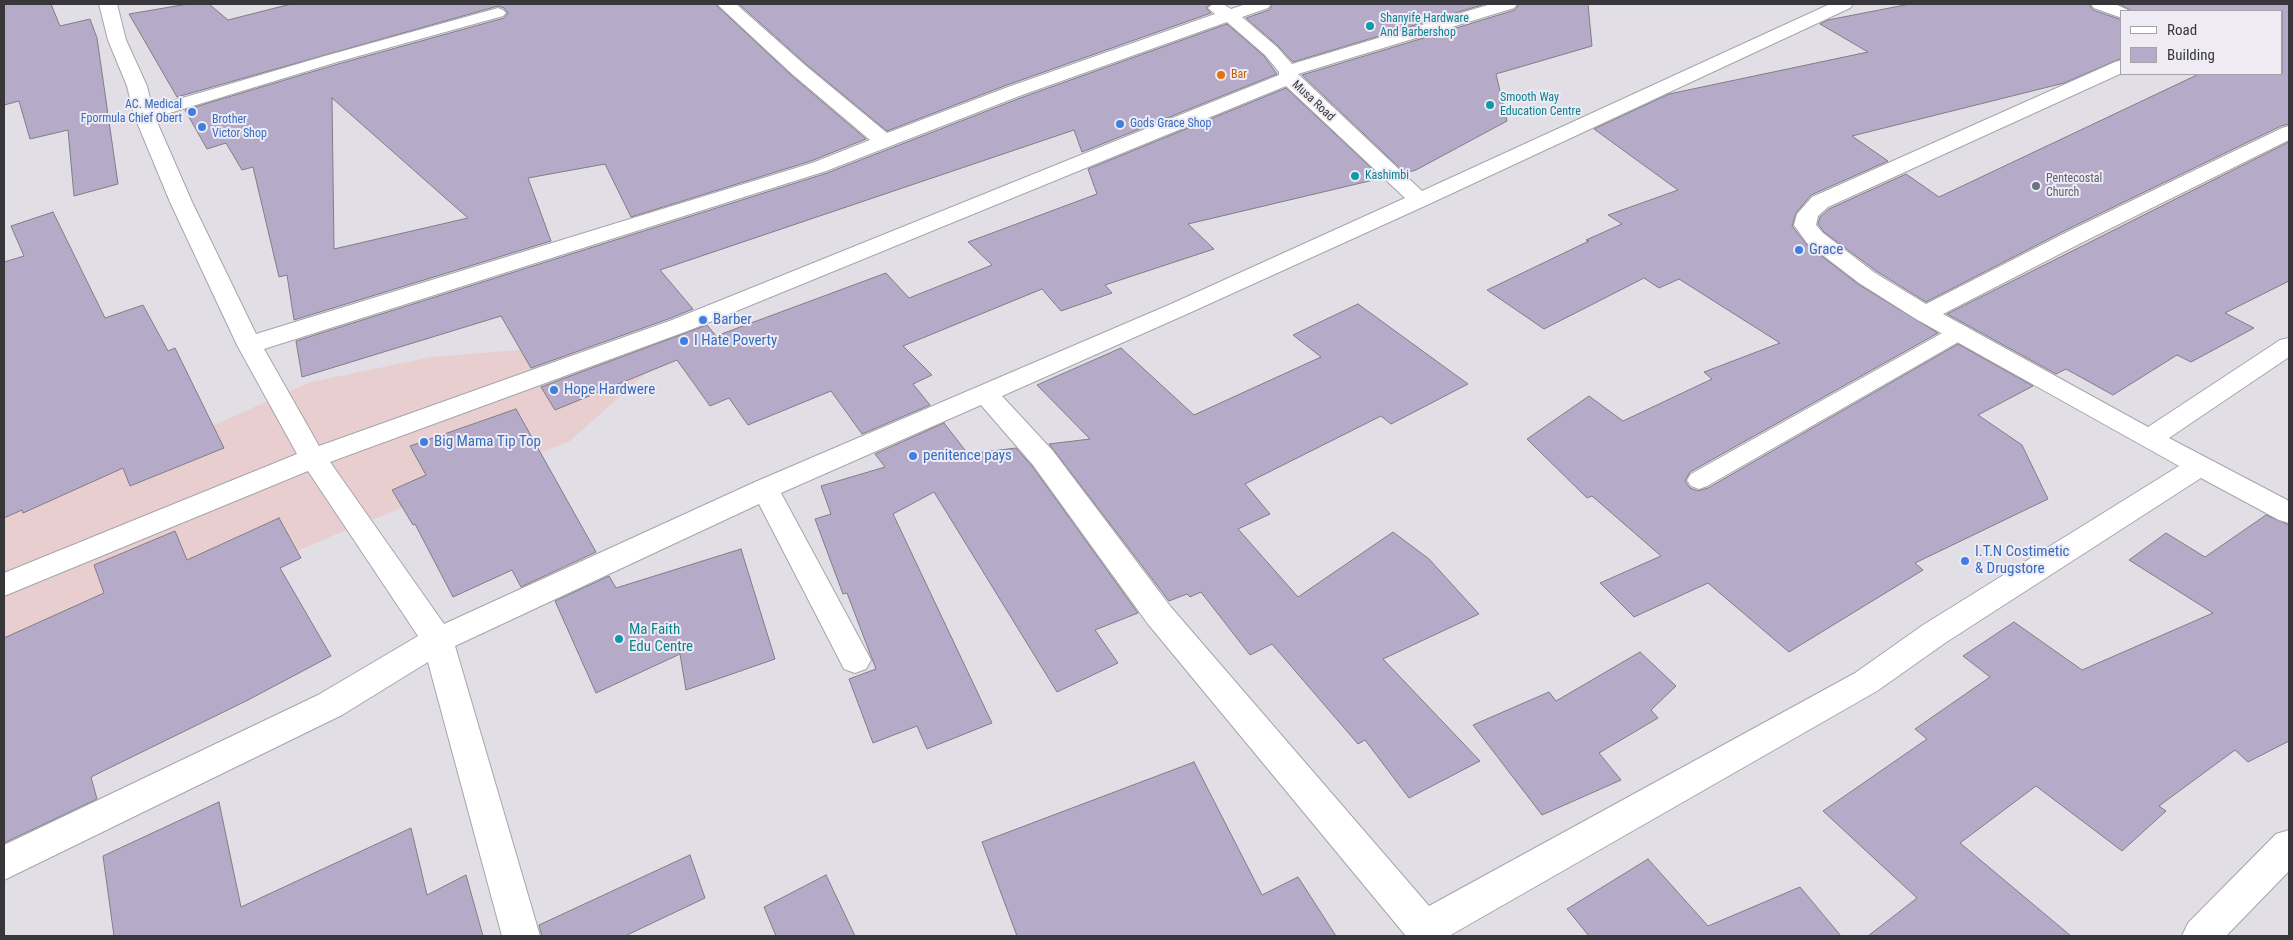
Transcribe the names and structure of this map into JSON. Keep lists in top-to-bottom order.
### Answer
{
  "streets": {
    "street": ["Musa Road"]
  },
  "places": [
    "Shanyife Hardware And Barbershop",
    "Bar",
    "Smooth Way Education Centre",
    "AC. Medical Fpormula Chief Obert",
    "Gods Grace Shop",
    "Brother Victor Shop",
    "Kashimbi",
    "Pentecostal Church",
    "Grace",
    "Barber",
    "I Hate Poverty",
    "Hope Hardwere",
    "Big Mama Tip Top",
    "penitence pays",
    "I.T.N Costimetic & Drugstore",
    "Ma Faith Edu Centre"
  ],
  "legend": ["Road", "Building"]
}
